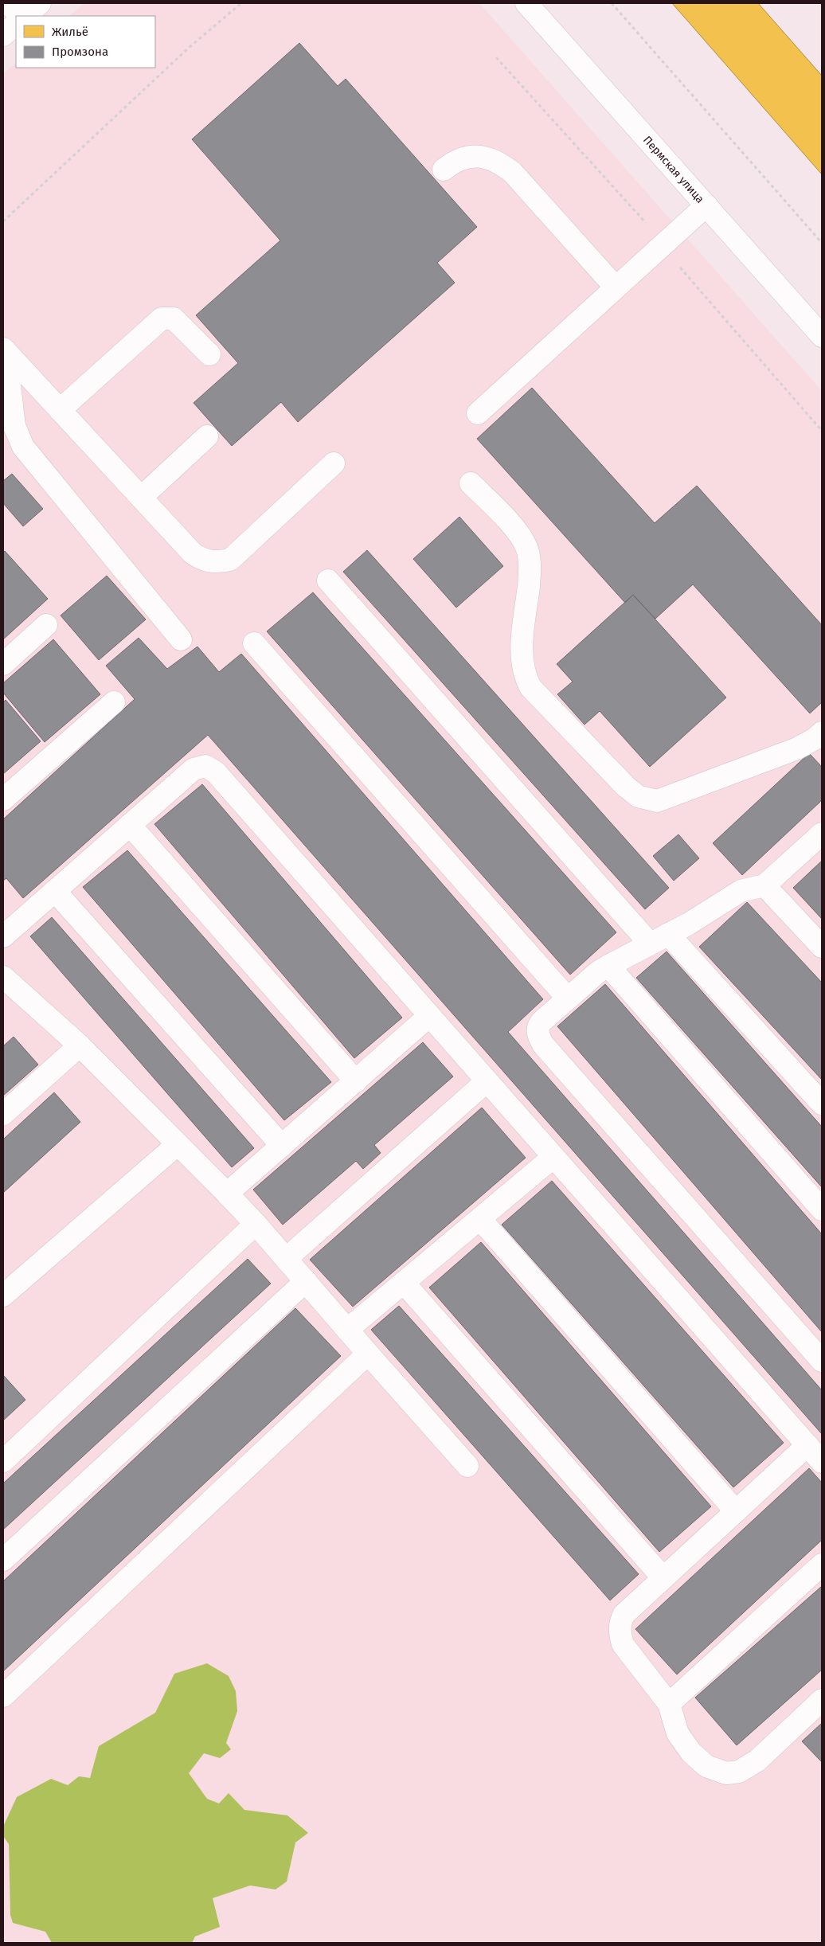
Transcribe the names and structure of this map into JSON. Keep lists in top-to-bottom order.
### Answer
{
  "streets": {
    "street": ["Пермская улица"]
  },
  "legend": ["Жильё", "Промзона"]
}
